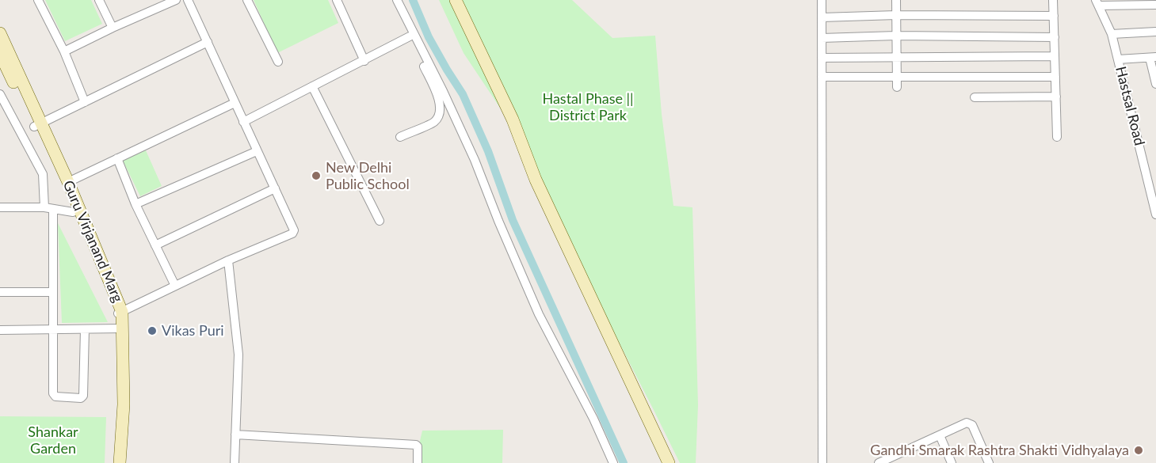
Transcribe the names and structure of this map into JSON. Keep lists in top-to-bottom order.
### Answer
{
  "streets": {
    "street": ["Hastsal Road", "Guru Virjanand Marg"]
  },
  "parks": ["Hastal Phase || District Park", "Shankar Garden"],
  "places": ["New Delhi Public School", "Vikas Puri", "Gandhi Smarak Rashtra Shakti Vidhyalaya"]
}
